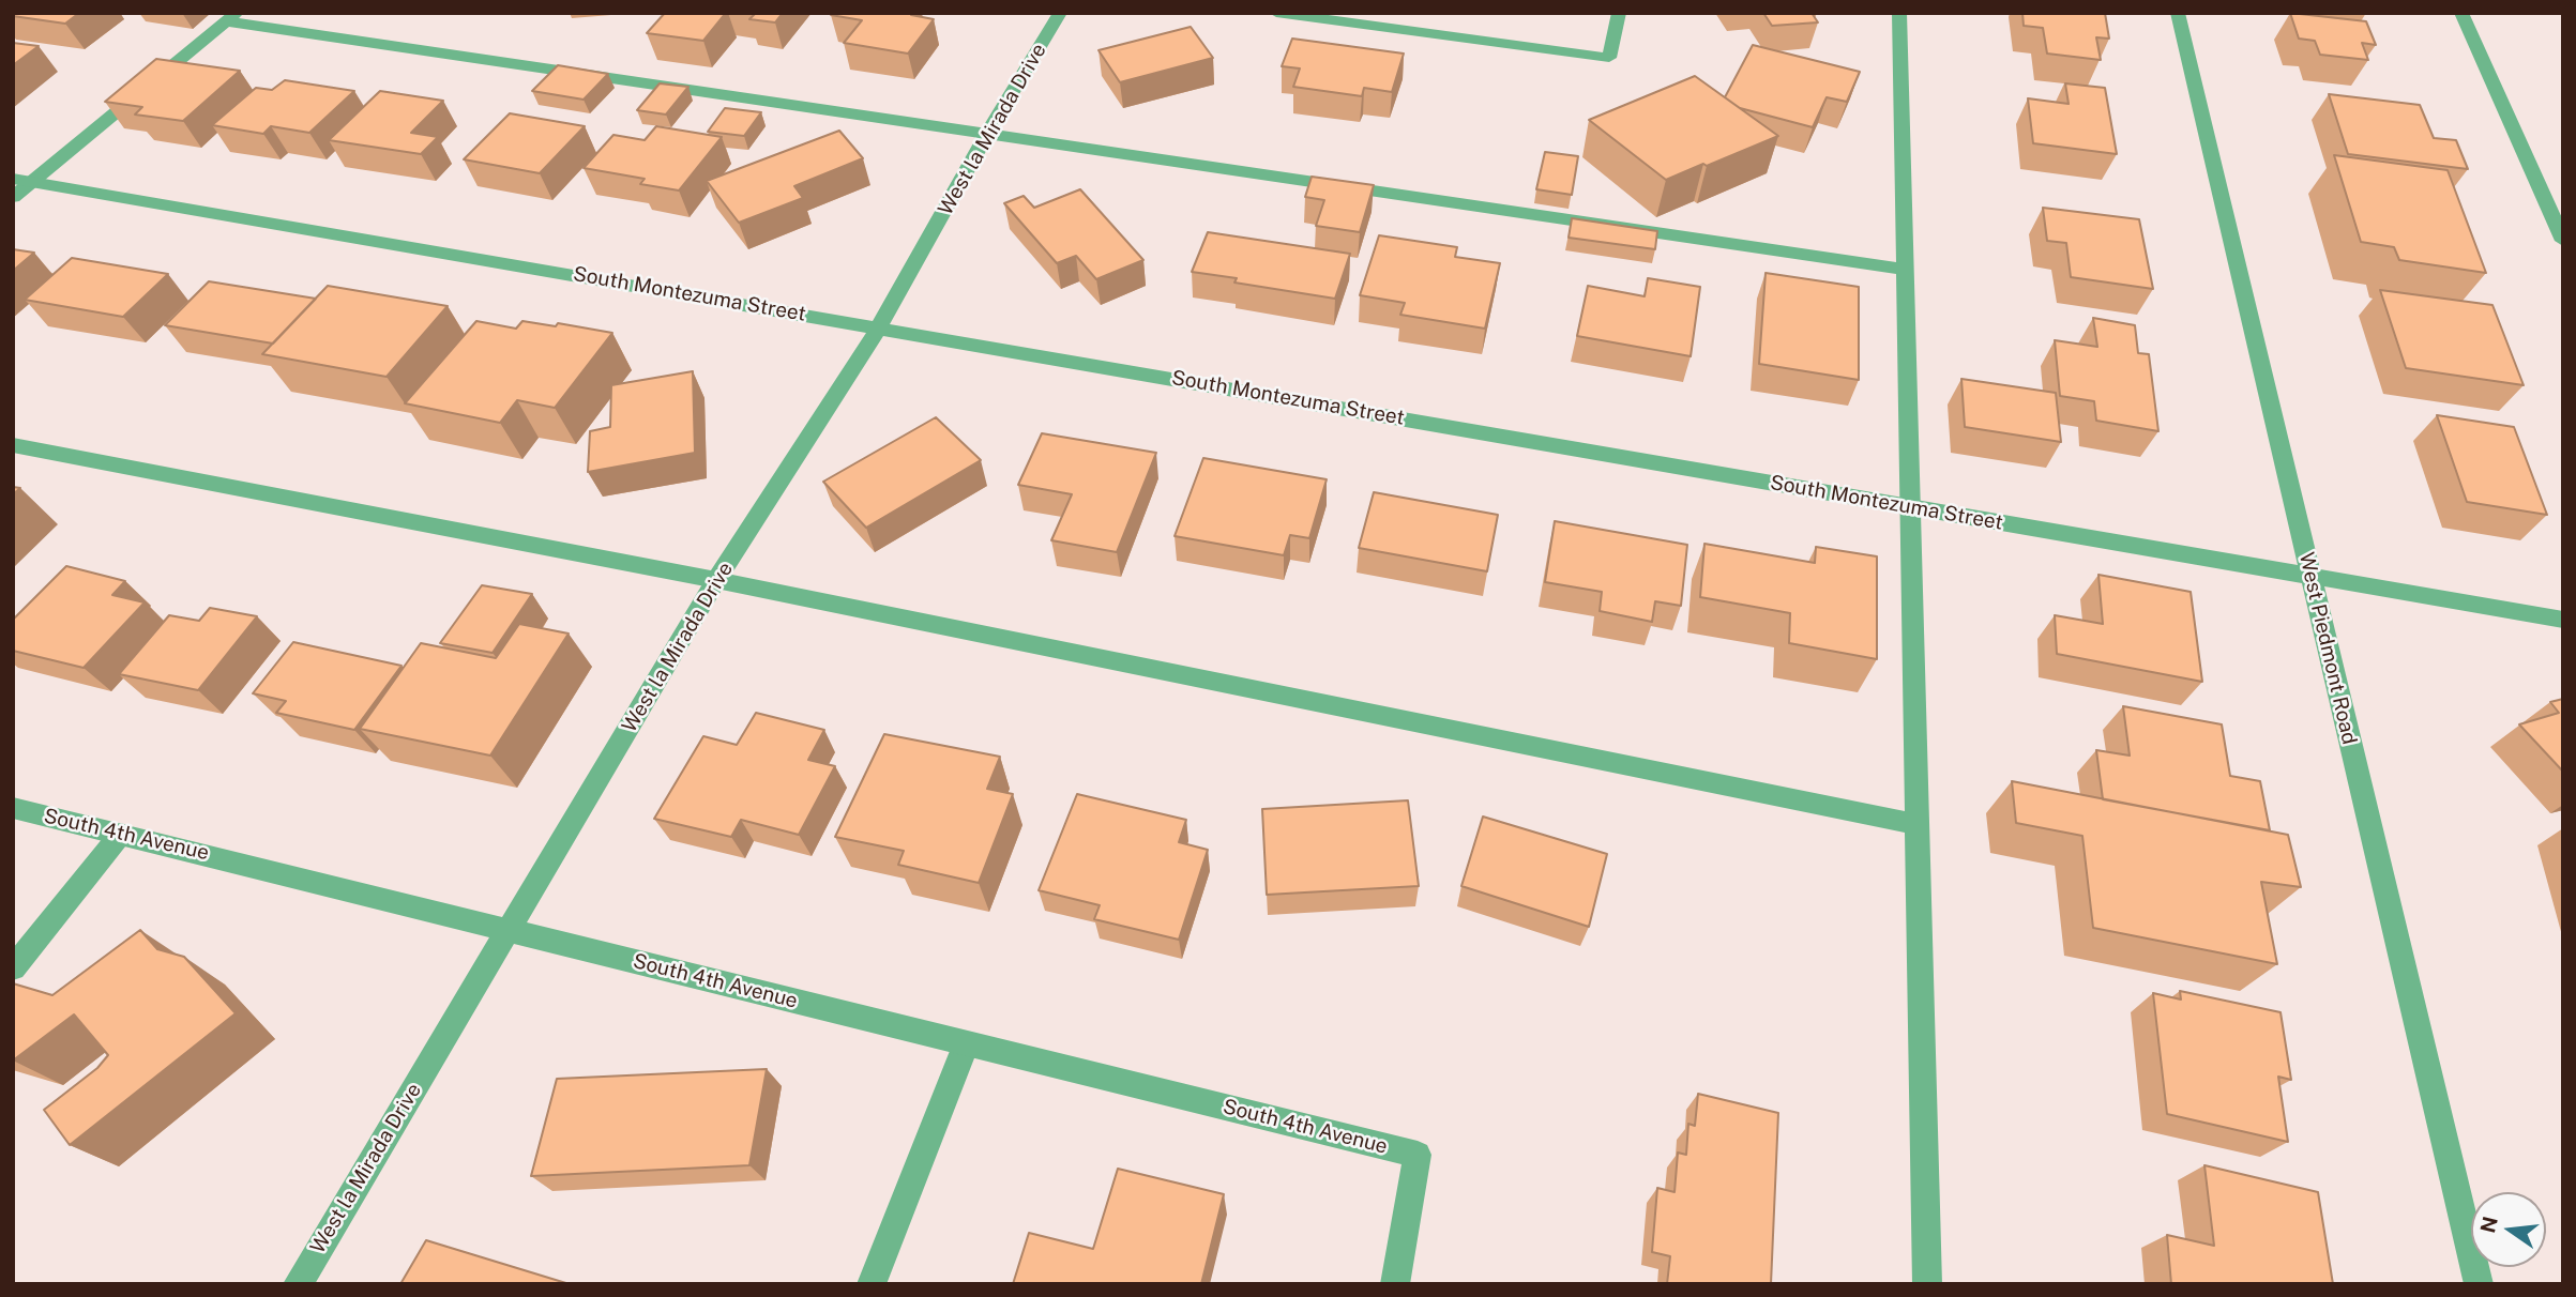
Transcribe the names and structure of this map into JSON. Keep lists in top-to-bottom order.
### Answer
{
  "streets": {
    "street": [
      "West la Mirada Drive",
      "South Montezuma Street",
      "West Piedmont Road",
      "South 4th Avenue"
    ]
  },
  "crossings": [
    ["West la Mirada Drive", "South Montezuma Street"],
    ["West la Mirada Drive", "South 4th Avenue"],
    ["South Montezuma Street", "West Piedmont Road"]
  ],
  "north": "left"
}
